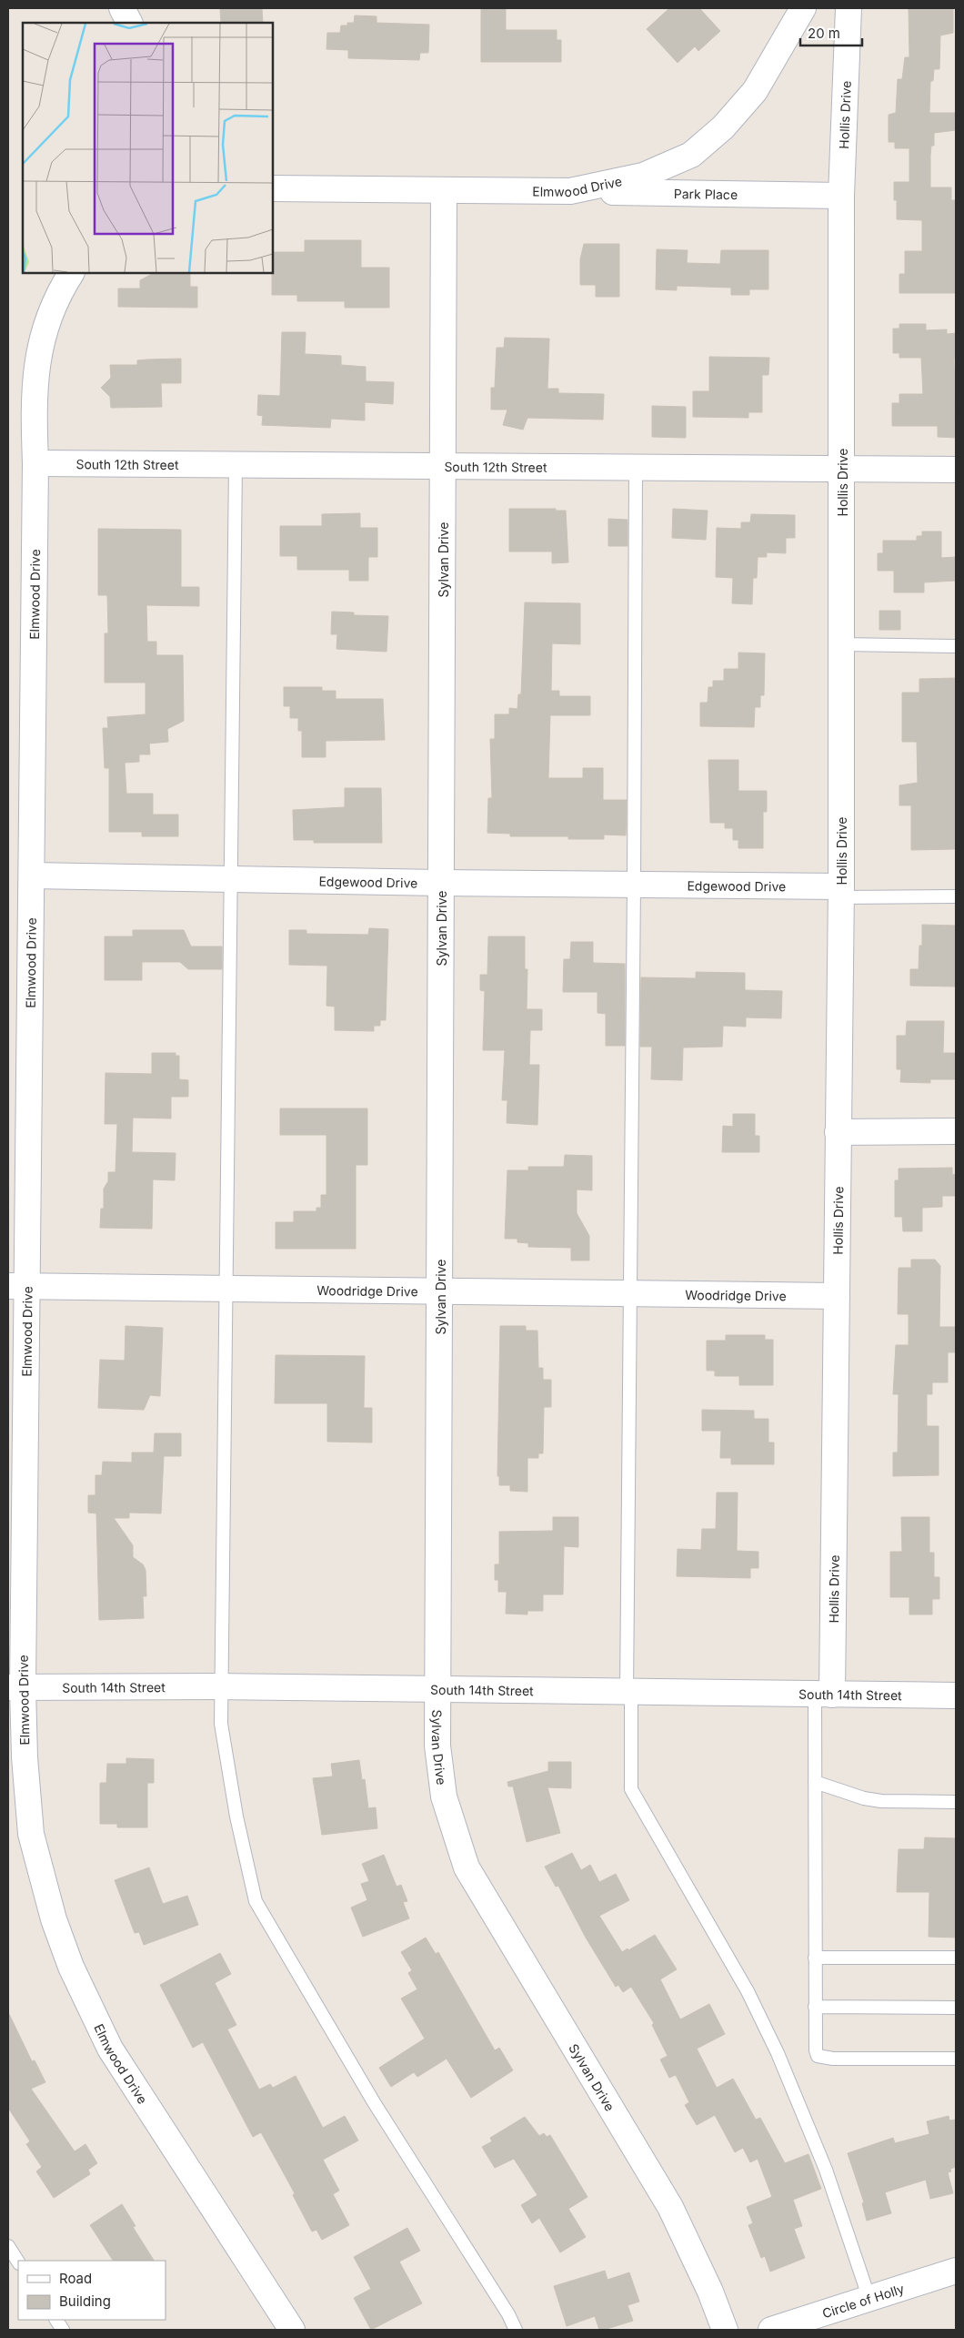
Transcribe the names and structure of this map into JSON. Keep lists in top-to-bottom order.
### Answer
{
  "streets": {
    "street": [
      "Hollis Drive",
      "Elmwood Drive",
      "Park Place",
      "South 12th Street",
      "Sylvan Drive",
      "Edgewood Drive",
      "Woodridge Drive",
      "South 14th Street",
      "Circle of Holly"
    ]
  },
  "crossings": [
    ["Hollis Drive", "Park Place"],
    ["Hollis Drive", "South 12th Street"],
    ["Hollis Drive", "Edgewood Drive"],
    ["Hollis Drive", "Woodridge Drive"],
    ["Hollis Drive", "South 14th Street"],
    ["Elmwood Drive", "Park Place"],
    ["Elmwood Drive", "South 12th Street"],
    ["Elmwood Drive", "Sylvan Drive"],
    ["Elmwood Drive", "Edgewood Drive"],
    ["Elmwood Drive", "Woodridge Drive"],
    ["Elmwood Drive", "South 14th Street"],
    ["South 12th Street", "Sylvan Drive"],
    ["Sylvan Drive", "Edgewood Drive"],
    ["Sylvan Drive", "Woodridge Drive"],
    ["Sylvan Drive", "South 14th Street"]
  ],
  "legend": ["Road", "Building"],
  "scale_bar": "20 m"
}
